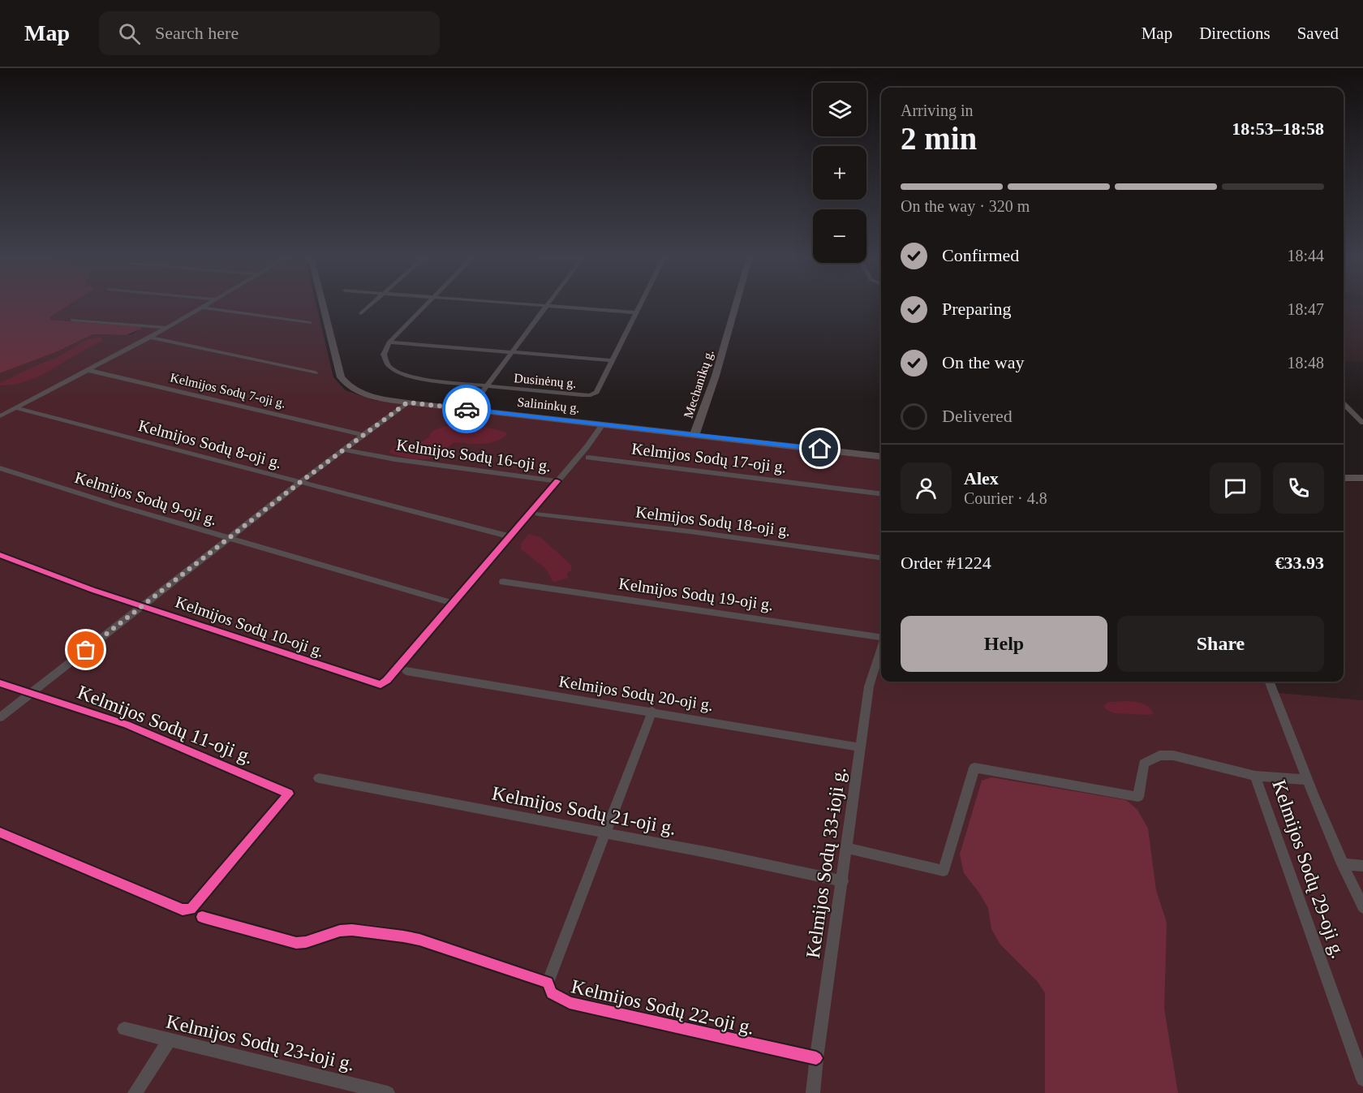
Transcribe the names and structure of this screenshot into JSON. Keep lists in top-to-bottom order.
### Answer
{
  "streets": {
    "main road": ["Mechanikų g.", "Salininkų g."],
    "street": [
      "Dusinėnų g.",
      "Kelmijos Sodų 7-oji g.",
      "Kelmijos Sodų 8-oji g.",
      "Kelmijos Sodų 16-oji g.",
      "Kelmijos Sodų 17-oji g.",
      "Kelmijos Sodų 9-oji g.",
      "Kelmijos Sodų 18-oji g.",
      "Kelmijos Sodų 19-oji g.",
      "Kelmijos Sodų 10-oji g.",
      "Kelmijos Sodų 20-oji g.",
      "Kelmijos Sodų 11-oji g.",
      "Kelmijos Sodų 21-oji g.",
      "Kelmijos Sodų 33-ioji g.",
      "Kelmijos Sodų 29-oji g.",
      "Kelmijos Sodų 22-oji g.",
      "Kelmijos Sodų 23-ioji g."
    ]
  },
  "crossings": [
    ["Dusinėnų g.", "Salininkų g."],
    ["Mechanikų g.", "Salininkų g."],
    ["Salininkų g.", "Kelmijos Sodų 16-oji g."],
    ["Kelmijos Sodų 9-oji g.", "Kelmijos Sodų 10-oji g."],
    ["Kelmijos Sodų 20-oji g.", "Kelmijos Sodų 33-ioji g."],
    ["Kelmijos Sodų 11-oji g.", "Kelmijos Sodų 22-oji g."],
    ["Kelmijos Sodų 21-oji g.", "Kelmijos Sodų 33-ioji g."],
    ["Kelmijos Sodų 33-ioji g.", "Kelmijos Sodų 22-oji g."]
  ],
  "page": {
    "header": "Map",
    "search": "Search here",
    "nav": ["Map", "Directions", "Saved"],
    "map_buttons": ["+", "−"],
    "heading": ["2 min", "Arriving in", "18:53–18:58"],
    "panel": [
      "Alex",
      "Courier · 4.8",
      "Order #1224",
      "€33.93"
    ],
    "bar": "On the way · 320 m",
    "list": [
      ["Confirmed", "18:44"],
      ["Preparing", "18:47"],
      ["On the way", "18:48"],
      "Delivered"
    ],
    "buttons": ["Help", "Share"]
  }
}
